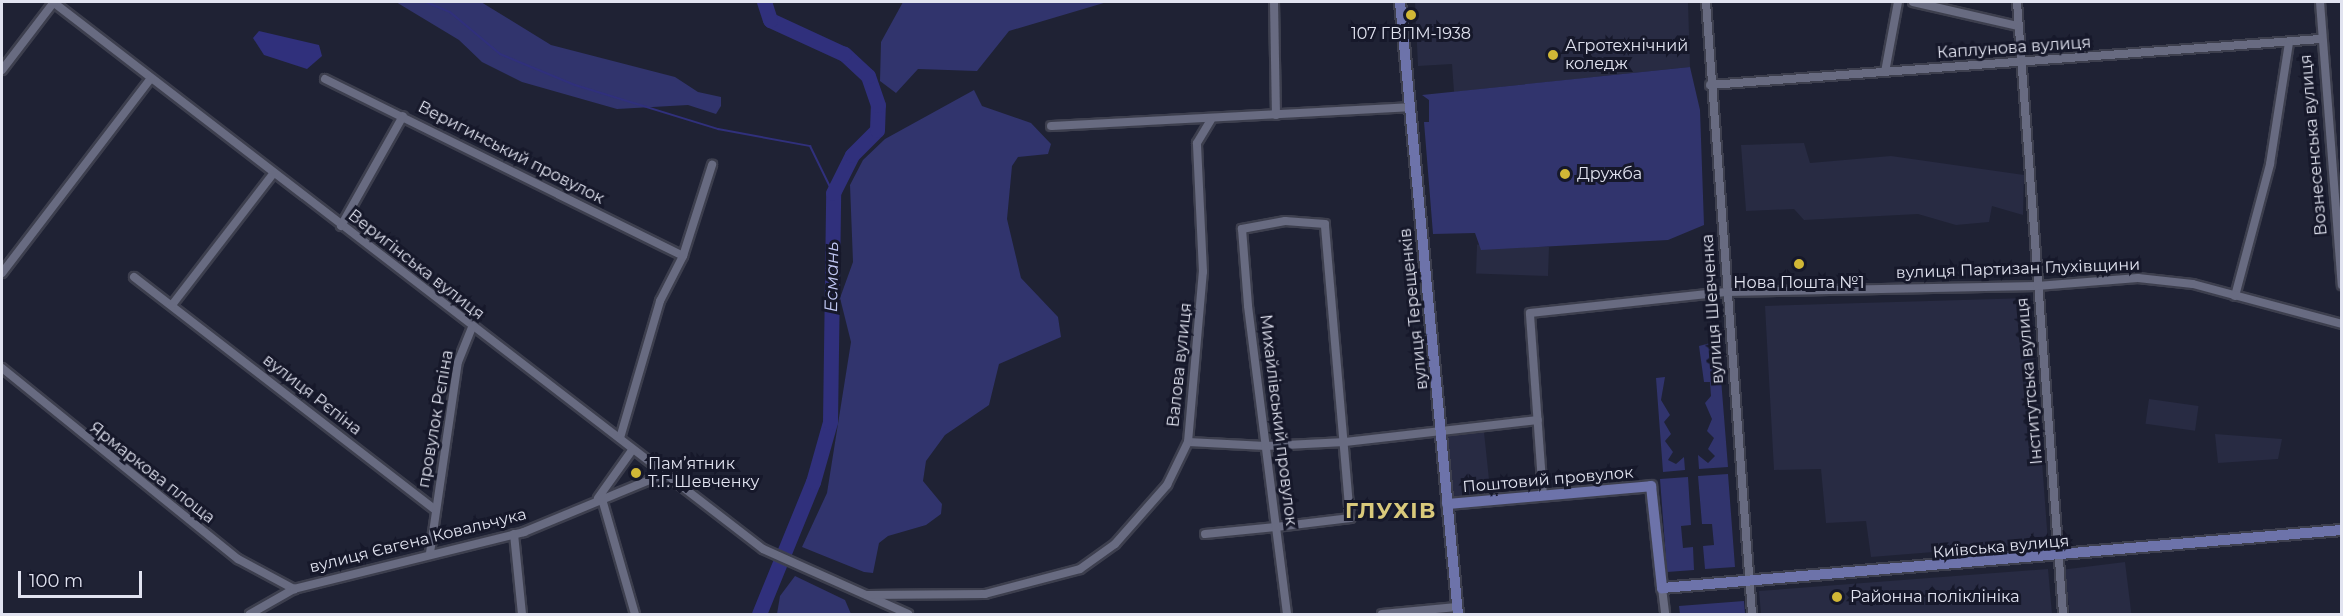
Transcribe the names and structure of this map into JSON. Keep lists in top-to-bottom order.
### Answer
{
  "streets": {
    "main road": ["вулиця Терещенків", "Поштовий провулок", "Київська вулиця"],
    "street": [
      "Каплунова вулиця",
      "Вознесенська вулиця",
      "Веригинський провулок",
      "Веригінська вулиця",
      "вулиця Партизан Глухівщини",
      "вулиця Шевченка",
      "Валова вулиця",
      "Інститутська вулиця",
      "вулиця Рєпіна",
      "провулок Рєпіна",
      "Михайлівський провулок",
      "Ярмаркова площа",
      "вулиця Євгена Ковальчука"
    ]
  },
  "crossings": [
    ["Каплунова вулиця", "Вознесенська вулиця"],
    ["Каплунова вулиця", "вулиця Шевченка"],
    ["Каплунова вулиця", "Інститутська вулиця"],
    ["Веригінська вулиця", "Валова вулиця"],
    ["Веригінська вулиця", "провулок Рєпіна"],
    ["Веригінська вулиця", "вулиця Євгена Ковальчука"],
    ["вулиця Партизан Глухівщини", "вулиця Шевченка"],
    ["вулиця Партизан Глухівщини", "Інститутська вулиця"],
    ["вулиця Терещенків", "Поштовий провулок"],
    ["вулиця Шевченка", "Київська вулиця"],
    ["Інститутська вулиця", "Київська вулиця"],
    ["вулиця Рєпіна", "провулок Рєпіна"],
    ["провулок Рєпіна", "вулиця Євгена Ковальчука"],
    ["Ярмаркова площа", "вулиця Євгена Ковальчука"],
    ["Поштовий провулок", "Київська вулиця"]
  ],
  "districts": ["ГЛУХІВ"],
  "water": ["Есмань"],
  "places": [
    "107 ГВПМ-1938",
    "Агротехнічний коледж",
    "Дружба",
    "Нова Пошта №1",
    "Пам’ятник Т.Г. Шевченку",
    "Районна поліклініка"
  ],
  "scale_bar": "100 m"
}
